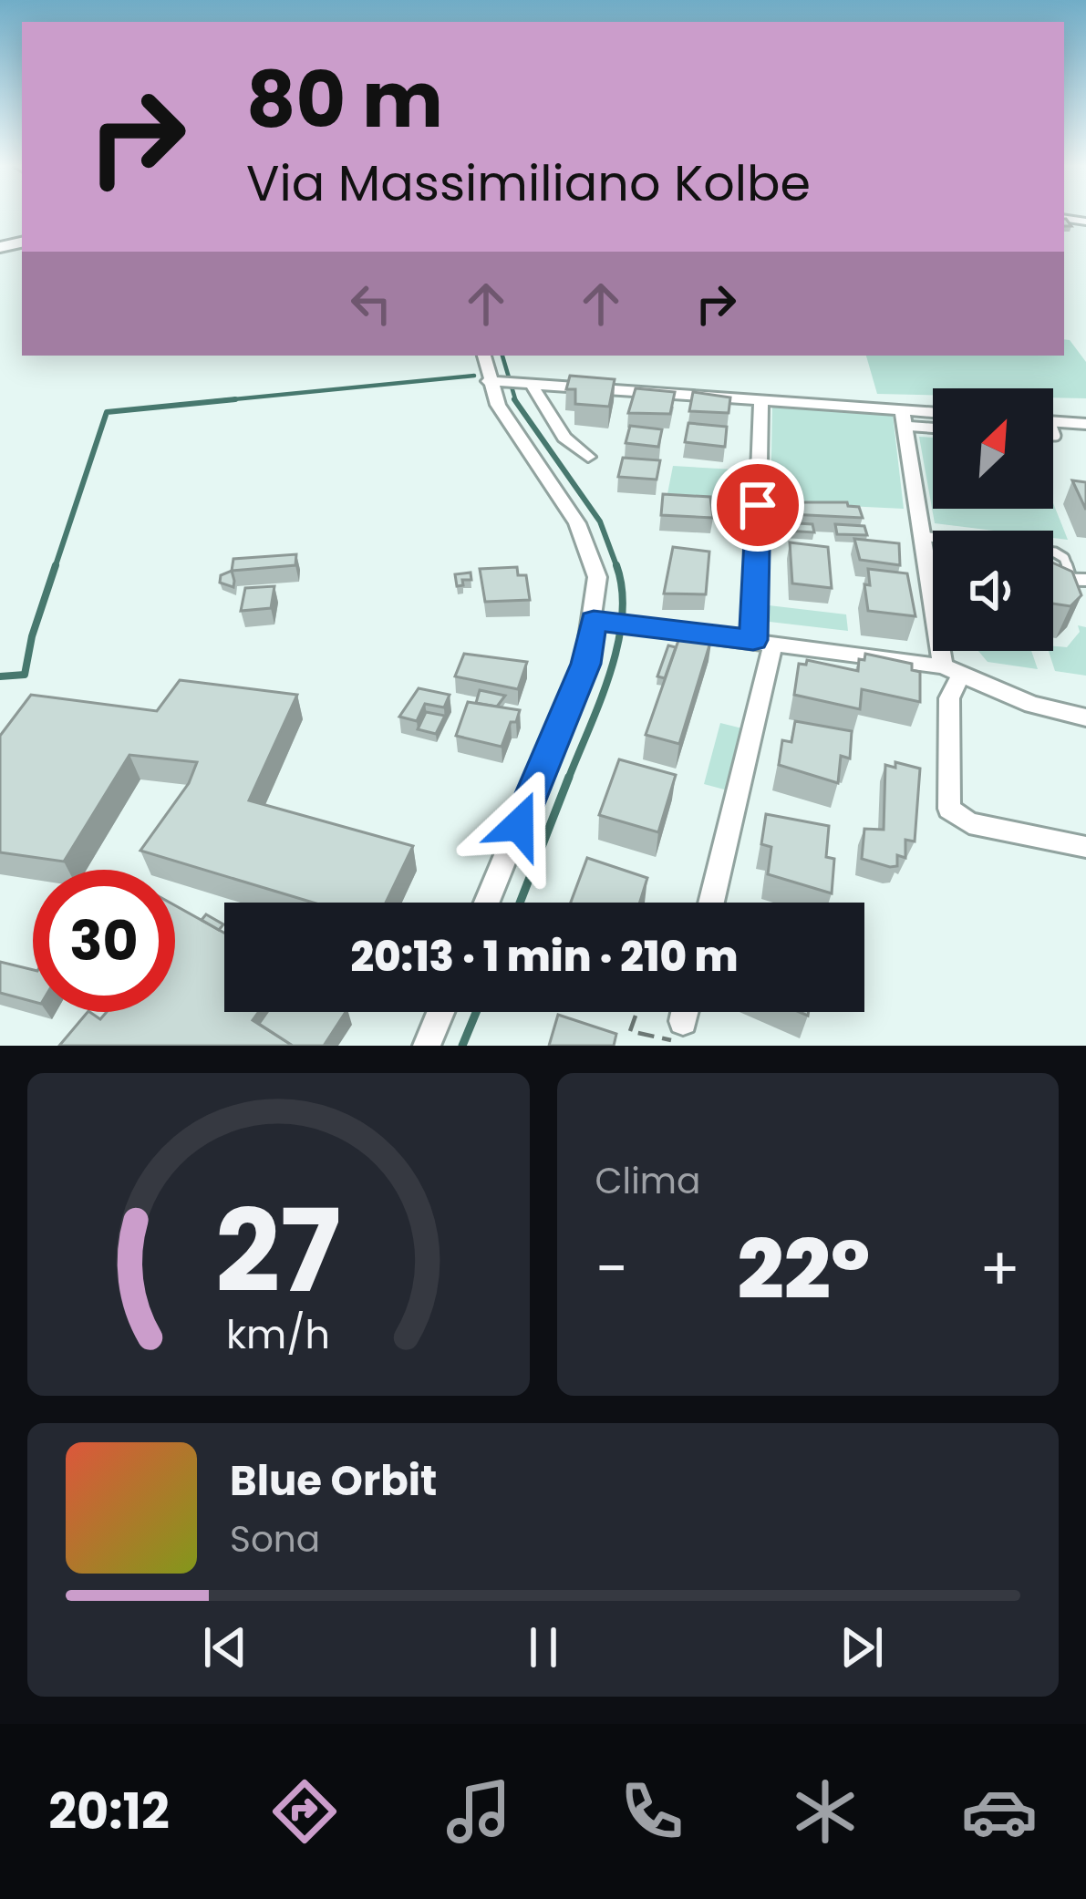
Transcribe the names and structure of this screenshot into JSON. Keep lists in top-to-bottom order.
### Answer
{
  "north": "top right",
  "page": {
    "turn": ["80 m", "Via Massimiliano Kolbe"],
    "limit": "30",
    "trip": "20:13 · 1 min · 210 m",
    "tile": "Clima",
    "heat": ["−", "22°", "+"],
    "song": ["Blue Orbit", "Sona"],
    "tabs": "20:12",
    "gauge": ["27", "km/h"]
  }
}
